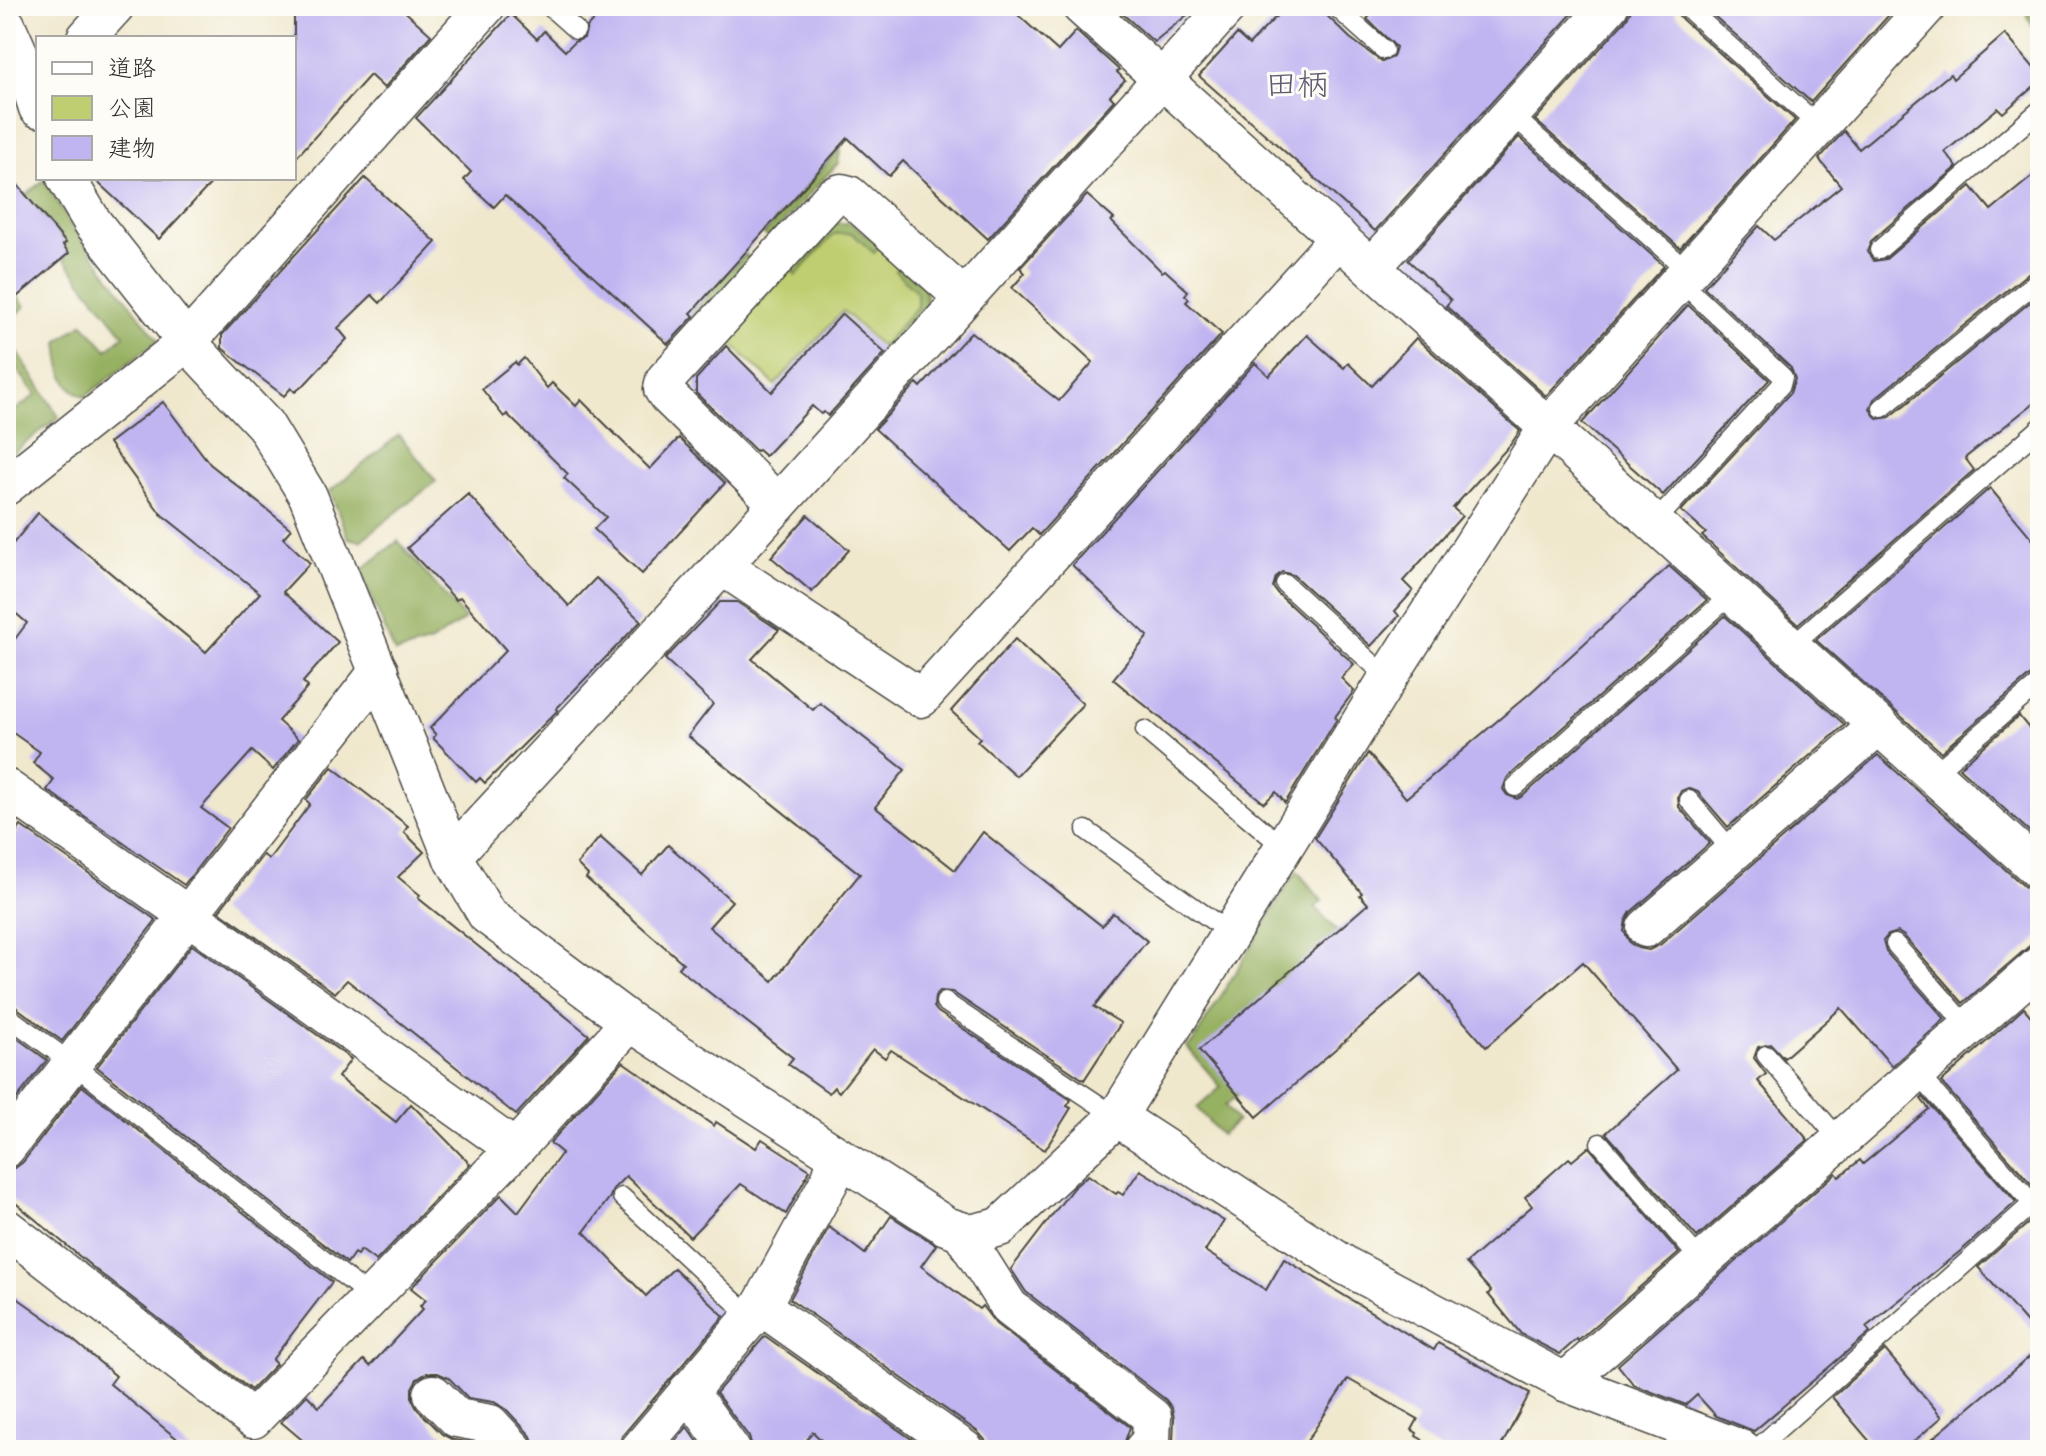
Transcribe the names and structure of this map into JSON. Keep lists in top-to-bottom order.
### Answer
{
  "districts": ["田柄"],
  "legend": ["道路", "公園", "建物"]
}
